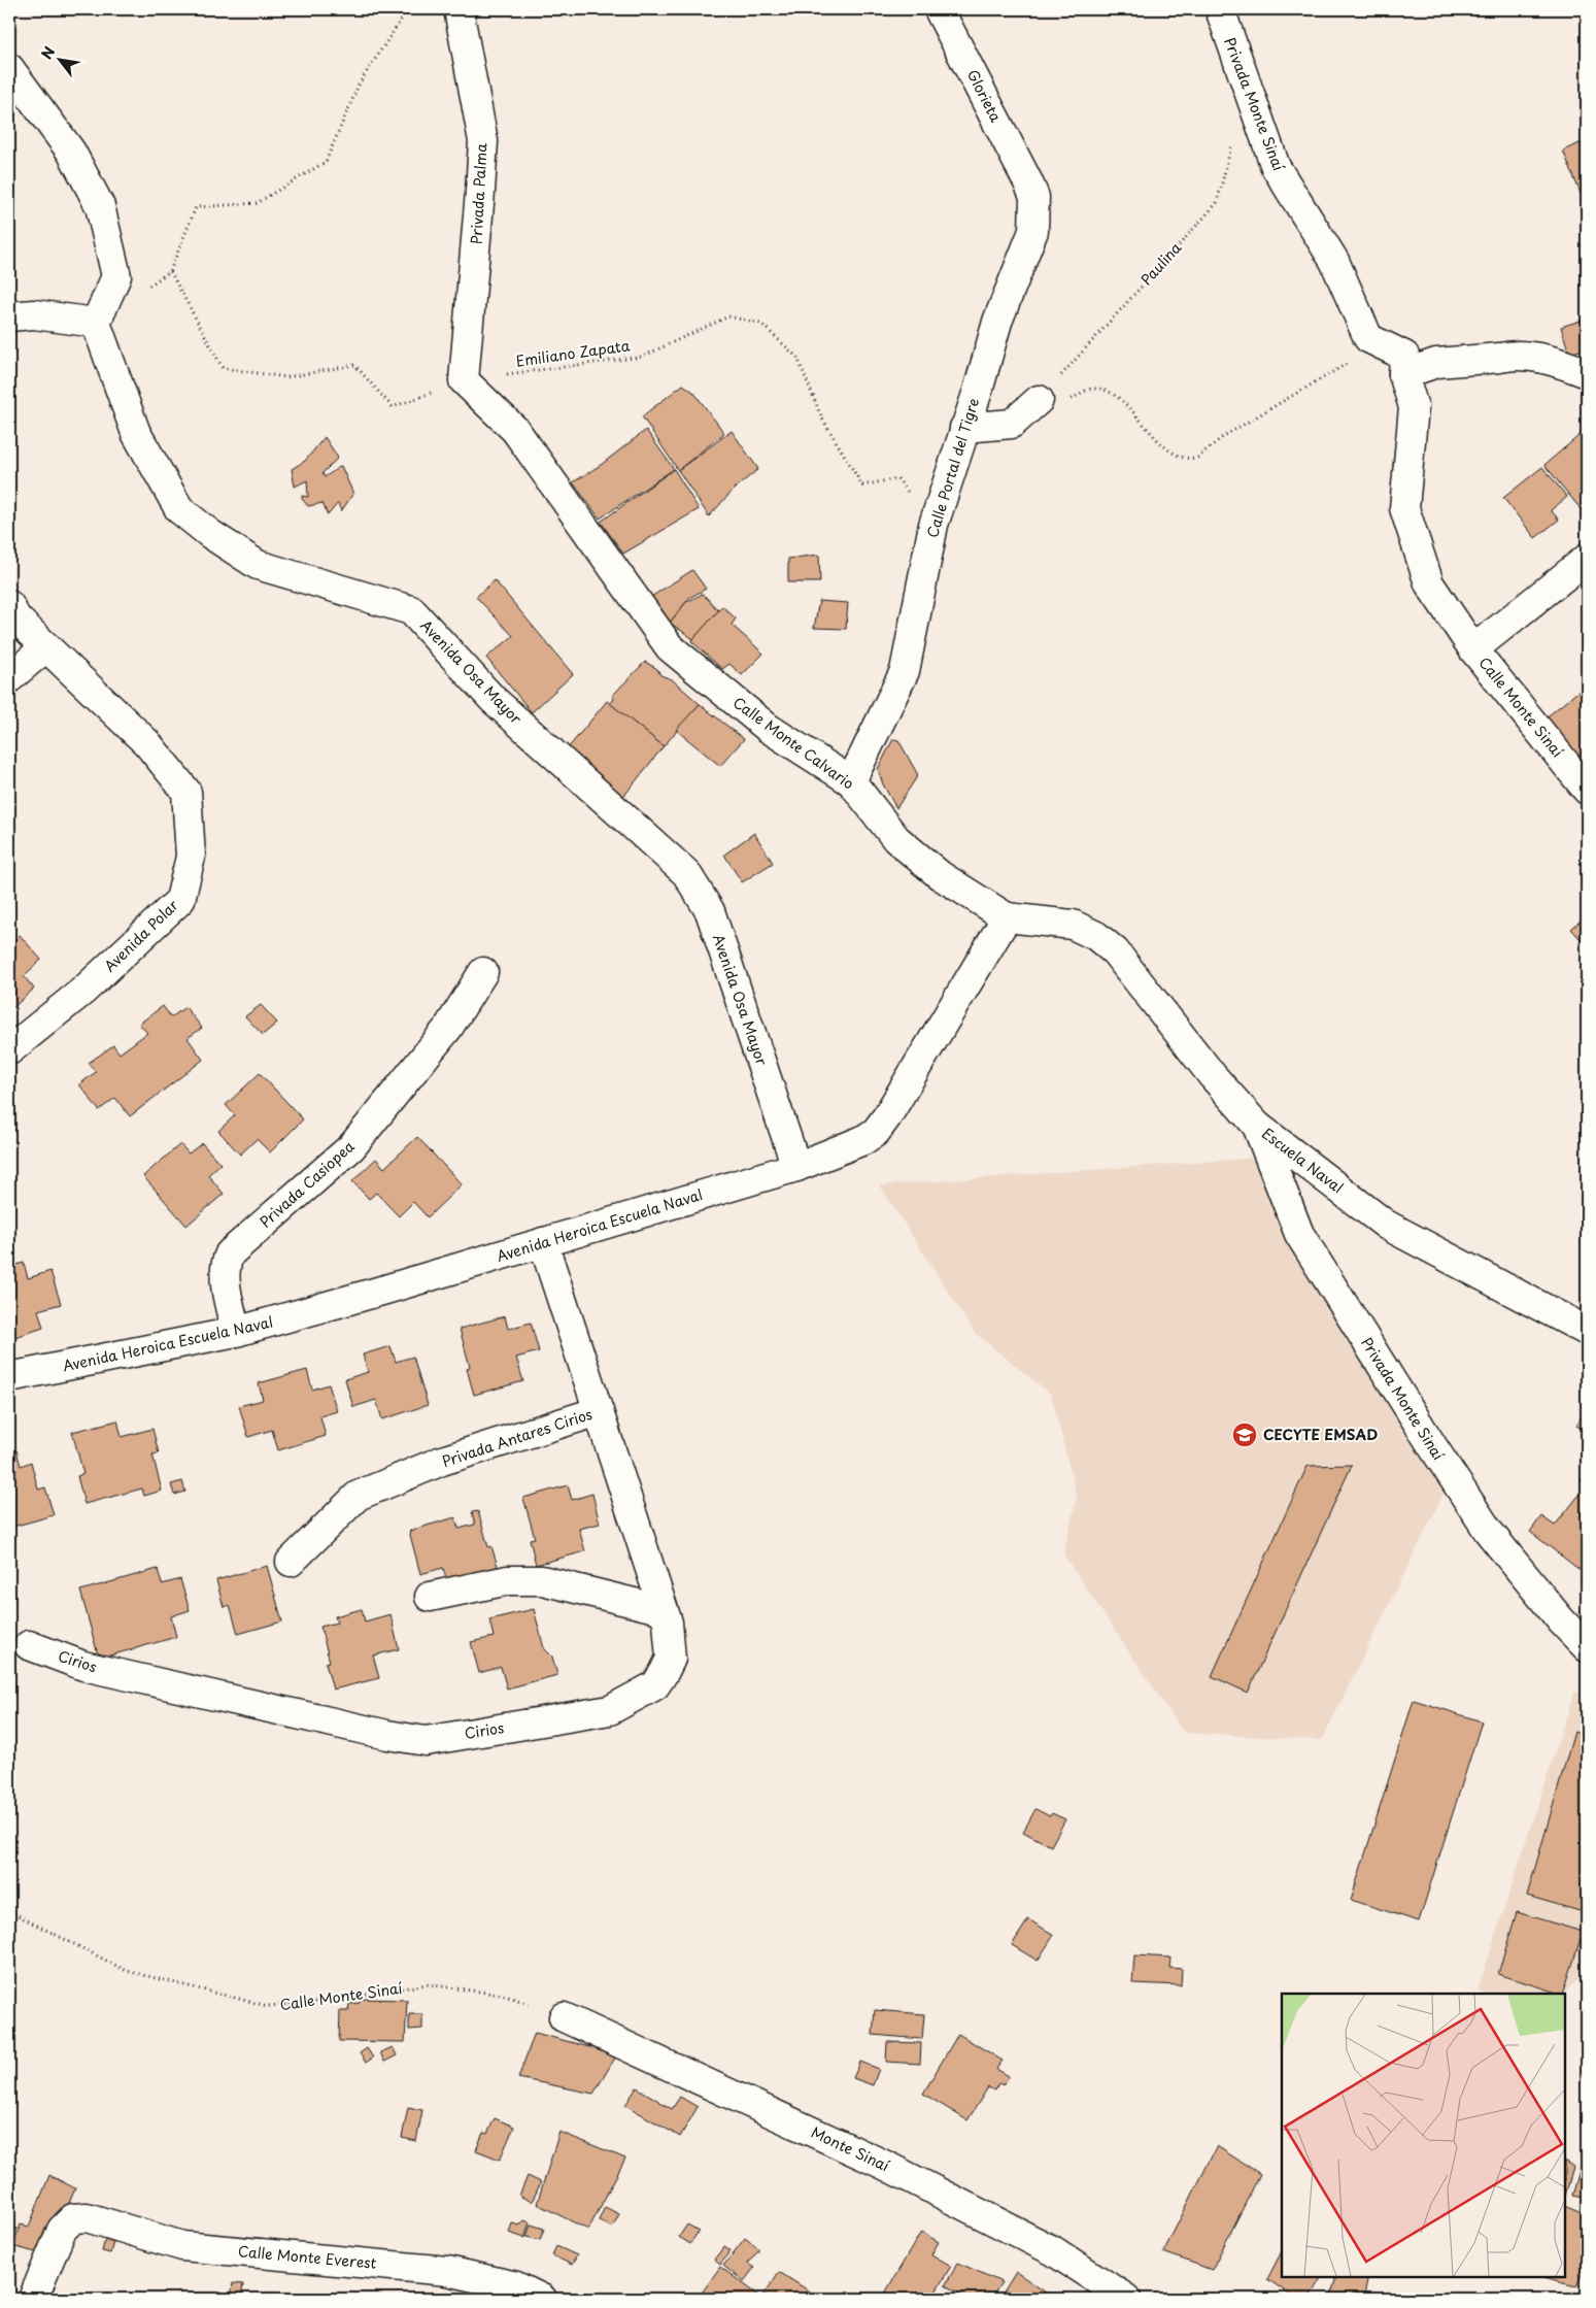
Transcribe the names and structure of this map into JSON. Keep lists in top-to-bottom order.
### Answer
{
  "streets": {
    "street": [
      "Glorieta",
      "Privada Monte Sinaí",
      "Privada Palma",
      "Calle Portal del Tigre",
      "Avenida Osa Mayor",
      "Calle Monte Sinaí",
      "Calle Monte Calvario",
      "Avenida Polar",
      "Escuela Naval",
      "Privada Casiopea",
      "Avenida Heroica Escuela Naval",
      "Privada Antares Cirios",
      "Cirios",
      "Monte Sinaí",
      "Calle Monte Everest"
    ],
    "path": ["Paulina", "Emiliano Zapata"]
  },
  "crossings": [
    ["Glorieta", "Calle Portal del Tigre"],
    ["Privada Monte Sinaí", "Calle Monte Sinaí"],
    ["Privada Monte Sinaí", "Escuela Naval"],
    ["Privada Palma", "Emiliano Zapata"],
    ["Privada Palma", "Calle Monte Calvario"],
    ["Emiliano Zapata", "Calle Portal del Tigre"],
    ["Emiliano Zapata", "Calle Monte Calvario"],
    ["Calle Portal del Tigre", "Calle Monte Calvario"],
    ["Avenida Osa Mayor", "Avenida Heroica Escuela Naval"],
    ["Calle Monte Sinaí", "Monte Sinaí"],
    ["Calle Monte Calvario", "Escuela Naval"],
    ["Calle Monte Calvario", "Avenida Heroica Escuela Naval"],
    ["Escuela Naval", "Avenida Heroica Escuela Naval"],
    ["Privada Casiopea", "Avenida Heroica Escuela Naval"],
    ["Avenida Heroica Escuela Naval", "Privada Antares Cirios"],
    ["Privada Antares Cirios", "Cirios"]
  ],
  "places": {
    "school or university": ["CECYTE EMSAD"]
  },
  "north": "top left"
}
